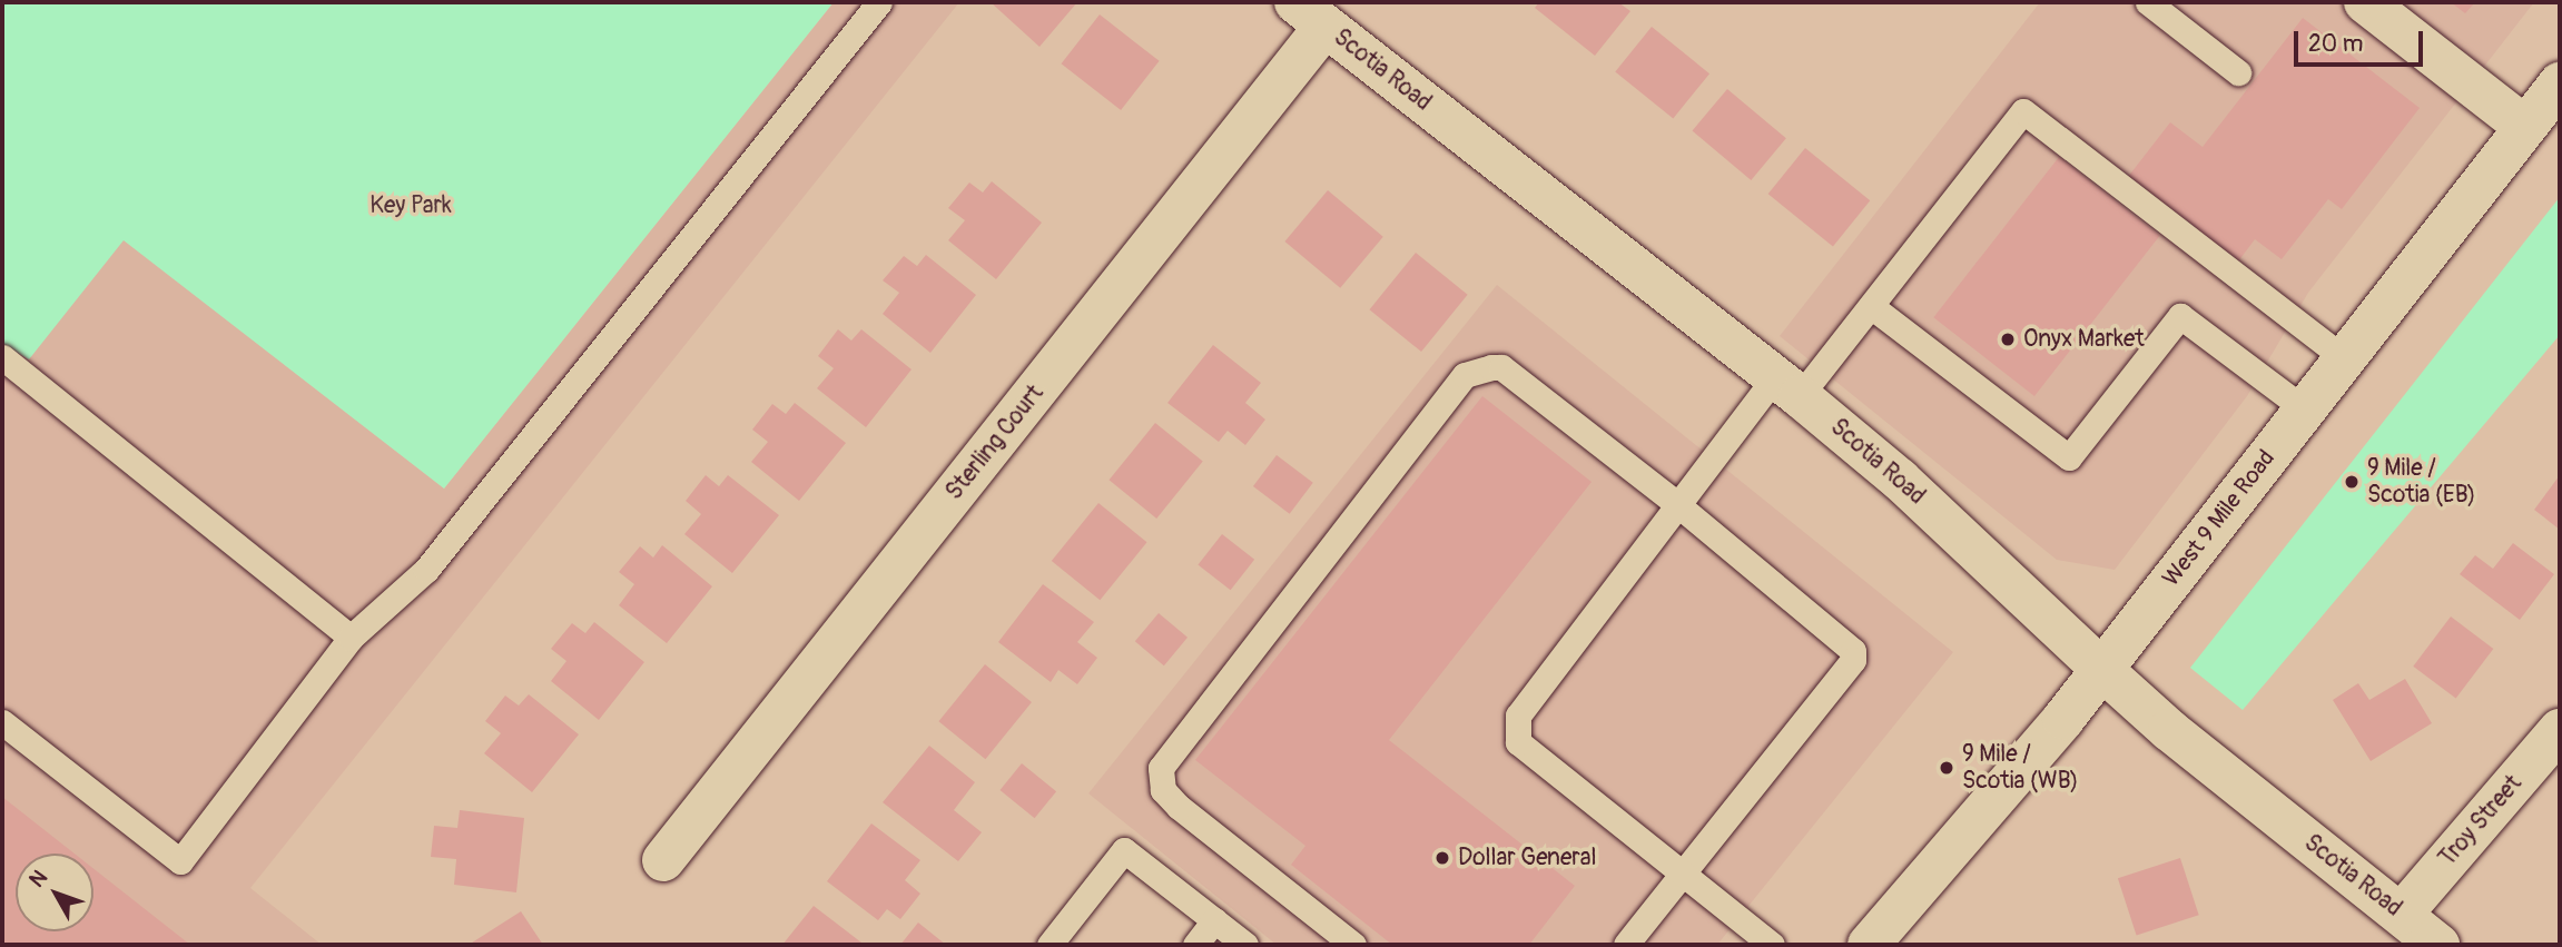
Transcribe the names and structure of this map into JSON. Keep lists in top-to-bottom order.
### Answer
{
  "streets": {
    "street": [
      "Scotia Road",
      "Sterling Court",
      "West 9 Mile Road",
      "Troy Street"
    ]
  },
  "crossings": [
    ["Scotia Road", "Sterling Court"],
    ["Scotia Road", "West 9 Mile Road"],
    ["Scotia Road", "Troy Street"]
  ],
  "parks": ["Key Park"],
  "places": [
    "Onyx Market",
    "9 Mile / Scotia (EB)",
    "9 Mile / Scotia (WB)",
    "Dollar General"
  ],
  "scale_bar": "20 m",
  "north": "top left"
}
